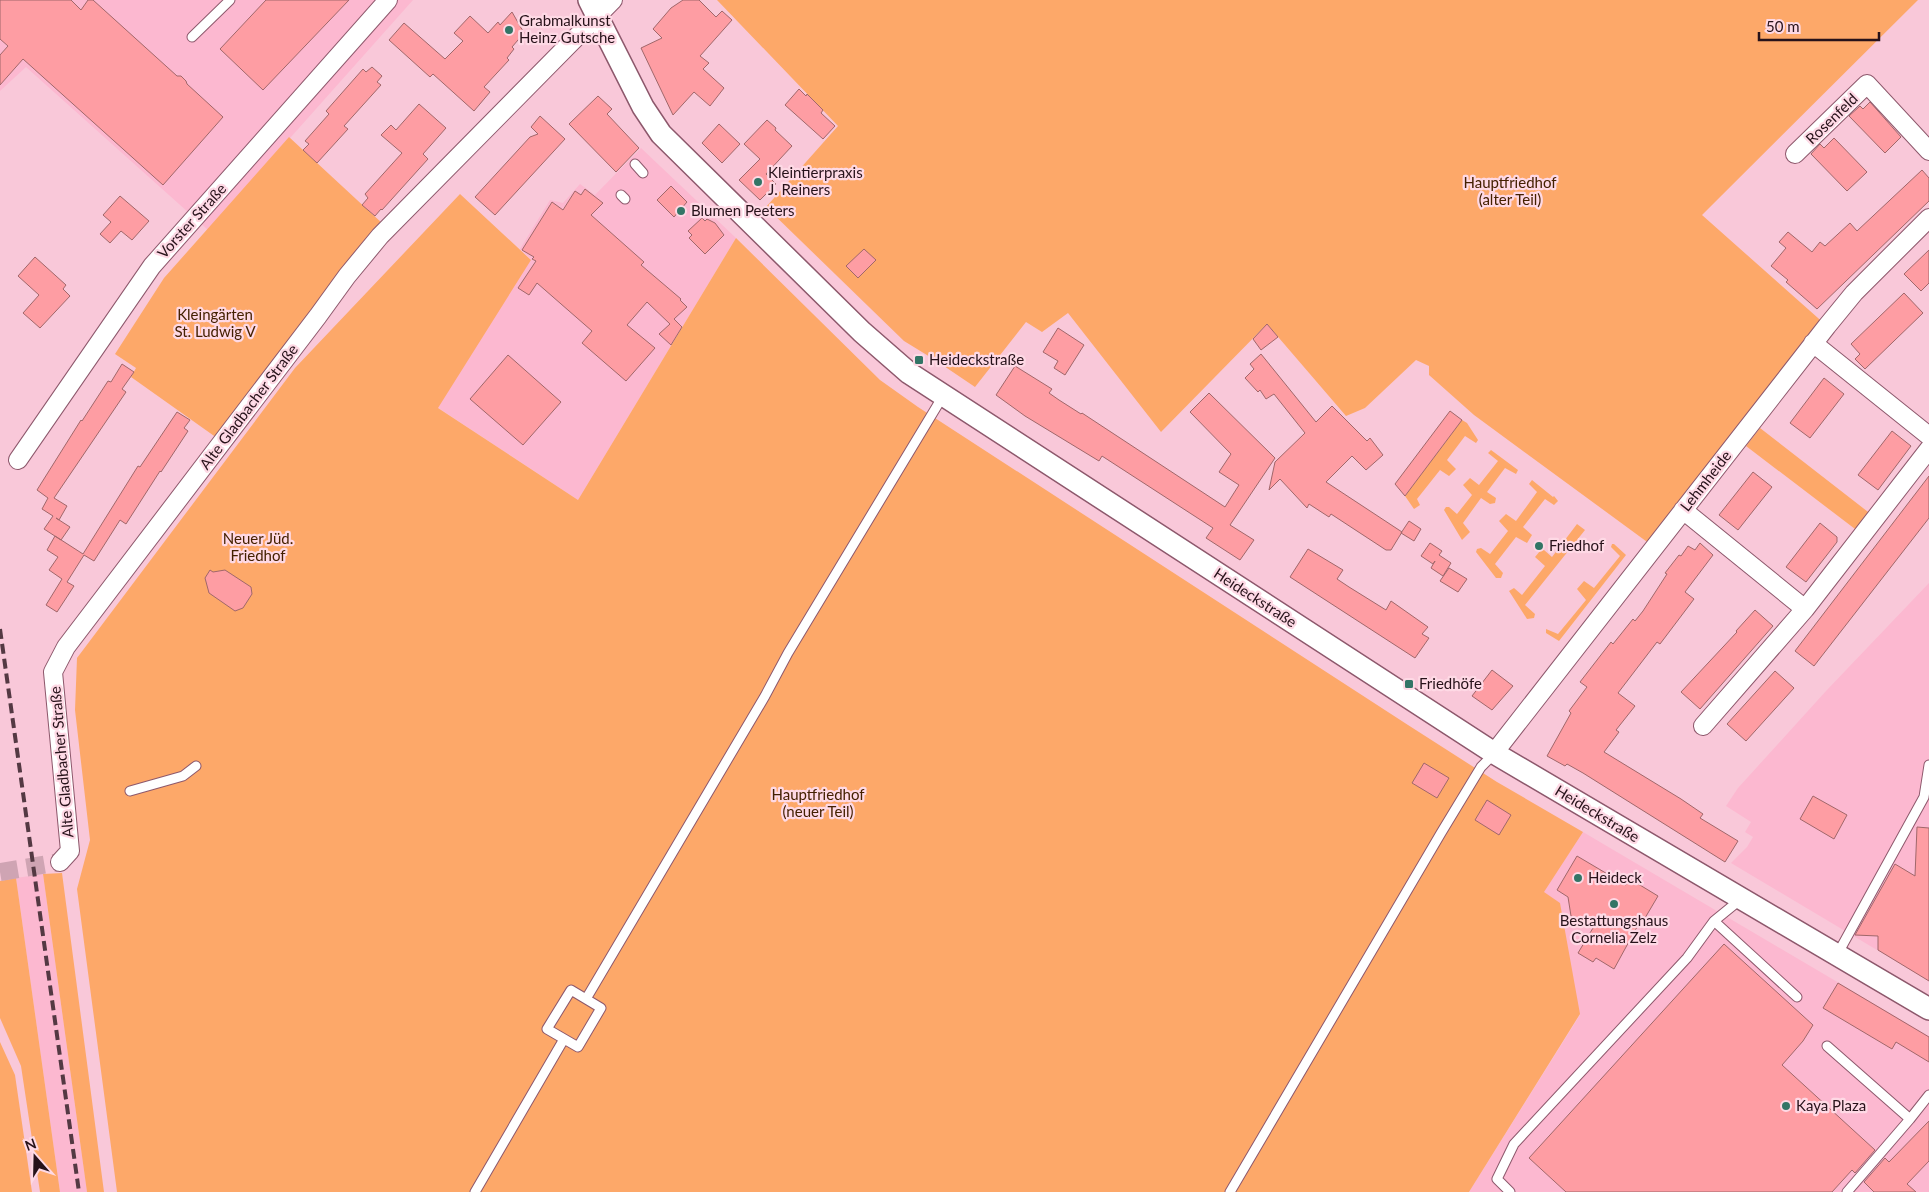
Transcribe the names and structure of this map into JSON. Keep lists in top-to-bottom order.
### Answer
{
  "streets": {
    "street": [
      "Rosenfeld",
      "Vorster Straße",
      "Alte Gladbacher Straße",
      "Lehmheide",
      "Heideckstraße"
    ]
  },
  "crossings": [
    ["Alte Gladbacher Straße", "Heideckstraße"],
    ["Lehmheide", "Heideckstraße"]
  ],
  "parks": [
    "Hauptfriedhof (alter Teil)",
    "Kleingärten St. Ludwig V",
    "Neuer Jüd. Friedhof",
    "Hauptfriedhof (neuer Teil)"
  ],
  "places": {
    "other": [
      "Grabmalkunst Heinz Gutsche",
      "Kleintierpraxis J. Reiners",
      "Blumen Peeters",
      "Friedhof",
      "Heideck",
      "Bestattungshaus Cornelia Zelz",
      "Kaya Plaza"
    ],
    "transit": ["Heideckstraße", "Friedhöfe"]
  },
  "scale_bar": "50 m",
  "north": "top"
}
